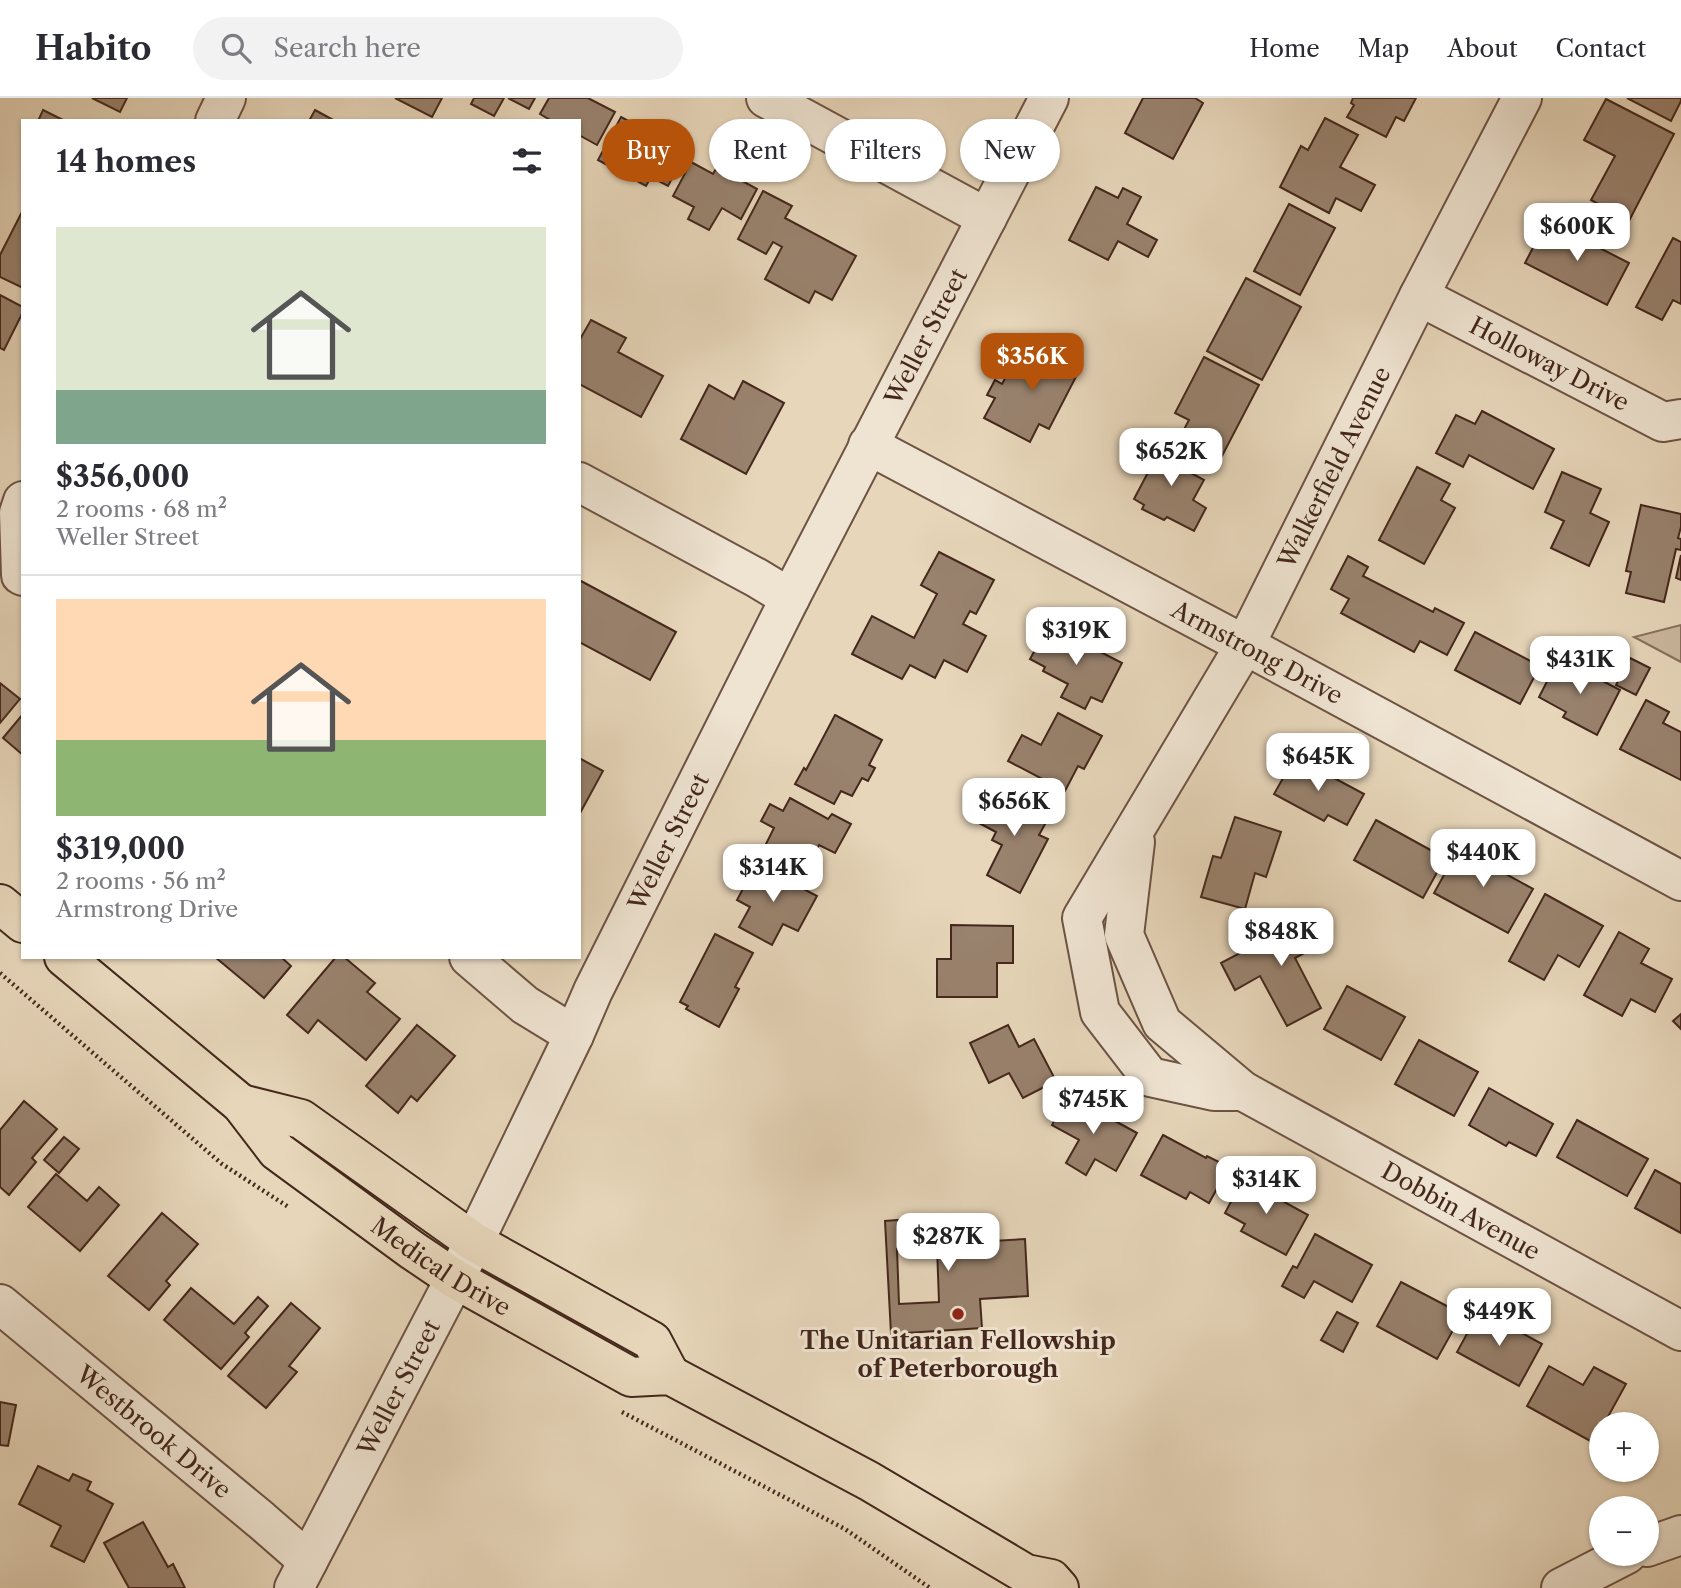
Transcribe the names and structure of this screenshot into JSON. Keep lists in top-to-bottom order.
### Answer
{
  "streets": {
    "main road": ["Medical Drive"],
    "street": [
      "Weller Street",
      "Holloway Drive",
      "Walkerfield Avenue",
      "Armstrong Drive",
      "Dobbin Avenue",
      "Westbrook Drive"
    ]
  },
  "crossings": [
    ["Weller Street", "Armstrong Drive"],
    ["Weller Street", "Medical Drive"],
    ["Weller Street", "Westbrook Drive"],
    ["Holloway Drive", "Walkerfield Avenue"],
    ["Walkerfield Avenue", "Armstrong Drive"],
    ["Walkerfield Avenue", "Dobbin Avenue"]
  ],
  "places": ["The Unitarian Fellowship of Peterborough"],
  "page": {
    "header": "Habito",
    "search": "Search here",
    "nav": [
      "Home",
      "Map",
      "About",
      "Contact"
    ],
    "chip": [
      "Buy",
      "Rent",
      "Filters",
      "New"
    ],
    "heading": "14 homes",
    "price": [
      "$600K",
      "$356K",
      "$652K",
      "$319K",
      "$431K",
      "$645K",
      "$656K",
      "$440K",
      "$314K",
      "$848K",
      "$745K",
      "$314K",
      "$287K",
      "$449K"
    ],
    "list": [
      {
        "name": "$356,000",
        "note": "2 rooms · 68 m² · Weller Street"
      },
      {
        "name": "$319,000",
        "note": "2 rooms · 56 m² · Armstrong Drive"
      }
    ],
    "map_buttons": ["+", "−"]
  }
}
